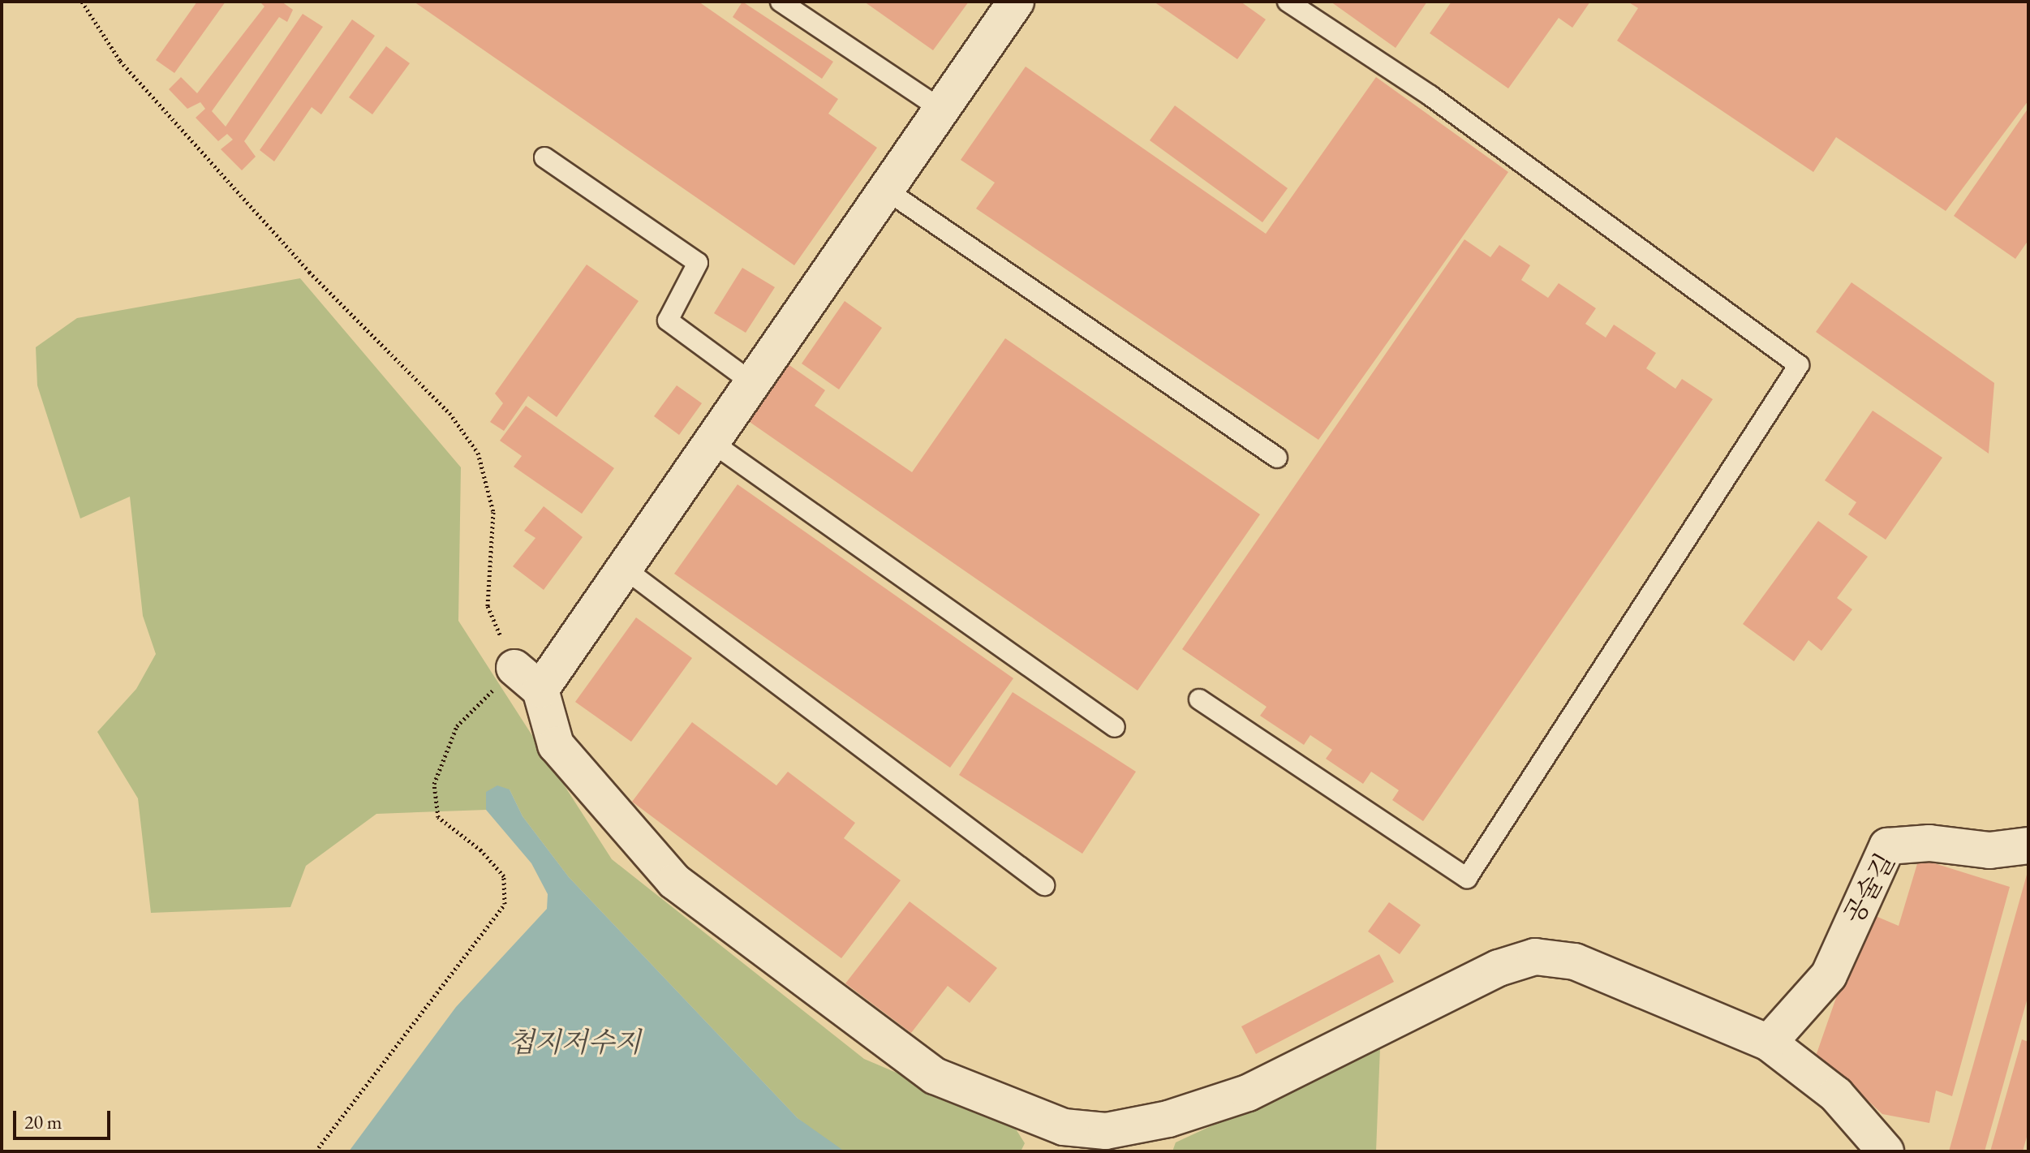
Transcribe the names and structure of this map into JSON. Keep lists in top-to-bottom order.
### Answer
{
  "streets": {
    "street": ["공술길"]
  },
  "water": ["첩지저수지"],
  "scale_bar": "20 m"
}
